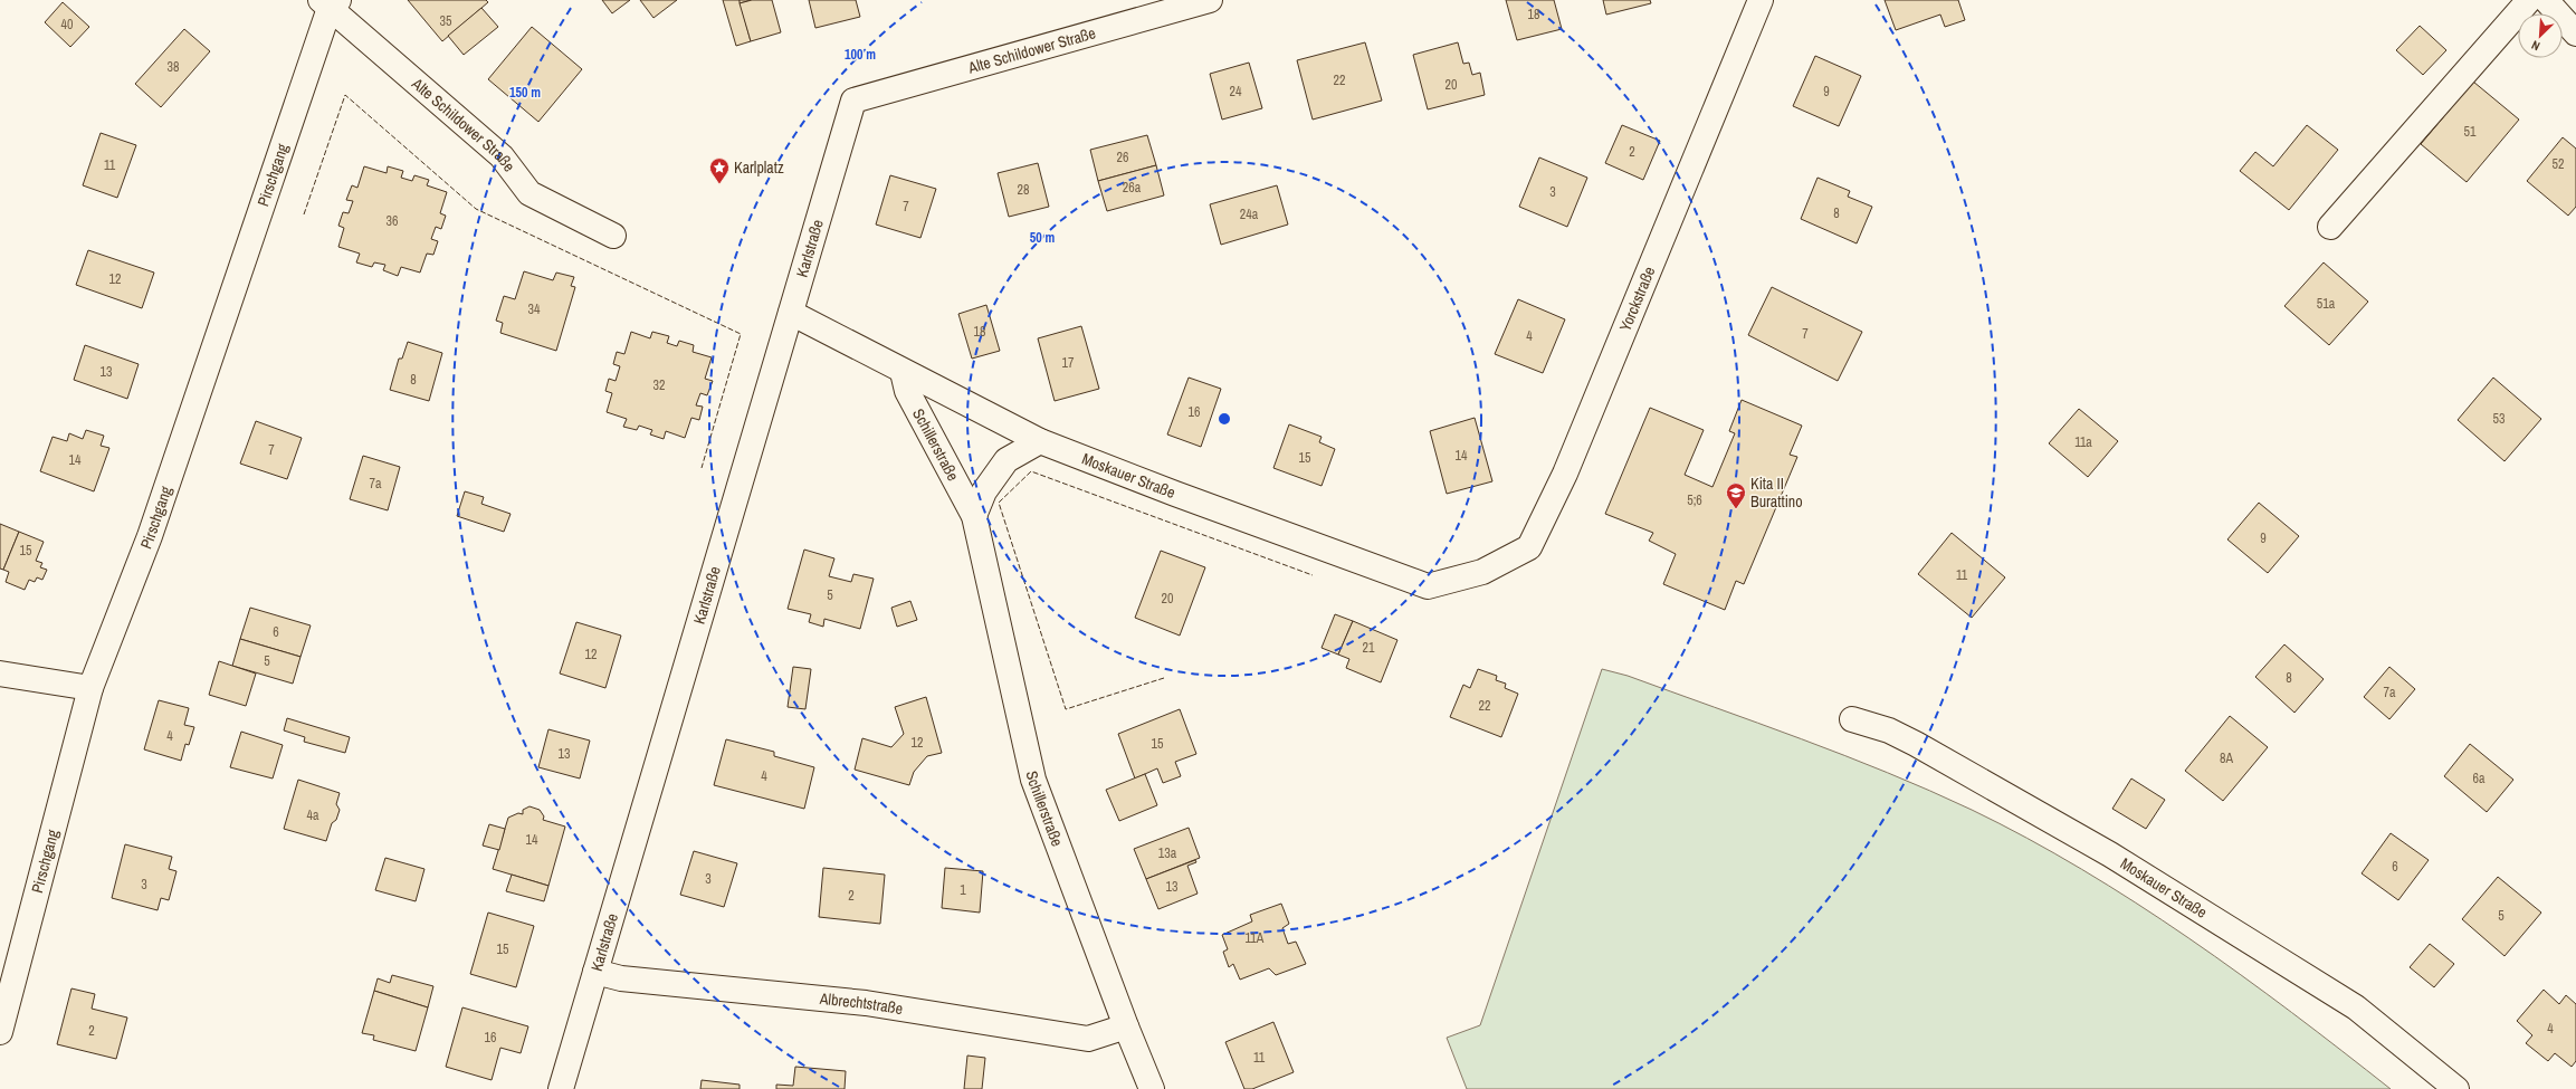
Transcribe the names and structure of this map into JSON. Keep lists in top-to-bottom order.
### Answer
{
  "streets": {
    "street": [
      "Alte Schildower Straße",
      "Pirschgang",
      "Karlstraße",
      "Yorckstraße",
      "Schillerstraße",
      "Moskauer Straße",
      "Albrechtstraße"
    ]
  },
  "crossings": [
    ["Alte Schildower Straße", "Pirschgang"],
    ["Alte Schildower Straße", "Karlstraße"],
    ["Karlstraße", "Moskauer Straße"],
    ["Karlstraße", "Albrechtstraße"],
    ["Yorckstraße", "Moskauer Straße"],
    ["Schillerstraße", "Moskauer Straße"],
    ["Schillerstraße", "Albrechtstraße"]
  ],
  "places": {
    "place": ["Karlplatz"],
    "school or university": ["Kita II Burattino"]
  },
  "house_numbers": [
    "18",
    "35",
    "40",
    "38",
    "22",
    "20",
    "24",
    "9",
    "51",
    "2",
    "26",
    "52",
    "11",
    "26a",
    "28",
    "3",
    "7",
    "8",
    "24a",
    "36",
    "12",
    "51a",
    "34",
    "18",
    "7",
    "4",
    "17",
    "13",
    "8",
    "32",
    "16",
    "53",
    "11a",
    "7",
    "14",
    "15",
    "14",
    "7a",
    "5;6",
    "9",
    "15",
    "11",
    "5",
    "20",
    "6",
    "21",
    "12",
    "5",
    "8",
    "7a",
    "22",
    "4",
    "12",
    "15",
    "13",
    "8A",
    "4",
    "6a",
    "4a",
    "14",
    "13a",
    "6",
    "3",
    "3",
    "13",
    "1",
    "2",
    "5",
    "11A",
    "15",
    "4",
    "2",
    "16",
    "11"
  ],
  "north": "bottom left",
  "rings": ["100 m", "150 m", "50 m"]
}
